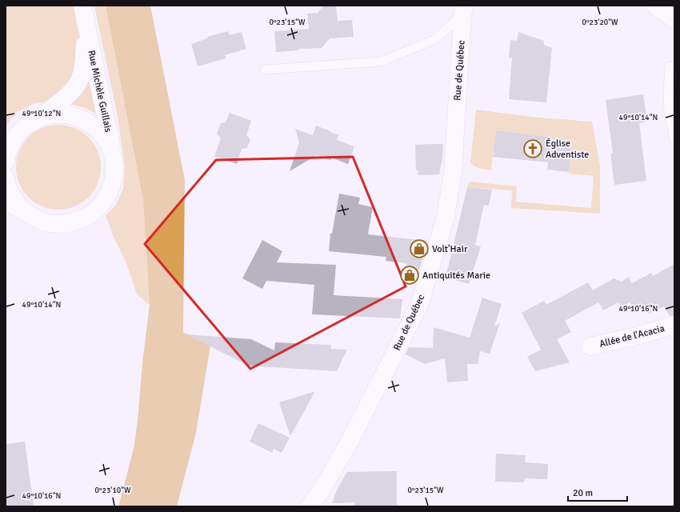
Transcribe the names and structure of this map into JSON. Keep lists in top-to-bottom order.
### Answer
{
  "streets": {
    "street": ["Rue de Québec", "Rue Michèle Guillais", "Allée de l'Acacia"]
  },
  "places": {
    "church": ["Église Adventiste"],
    "shop": ["Volt'Hair", "Antiquités Marie"]
  },
  "scale_bar": "20 m",
  "coordinates": [
    "0°23'15\"W",
    "0°23'20\"W",
    "49°10'12\"N",
    "49°10'14\"N",
    "49°10'16\"N",
    "0°23'10\"W"
  ]
}
